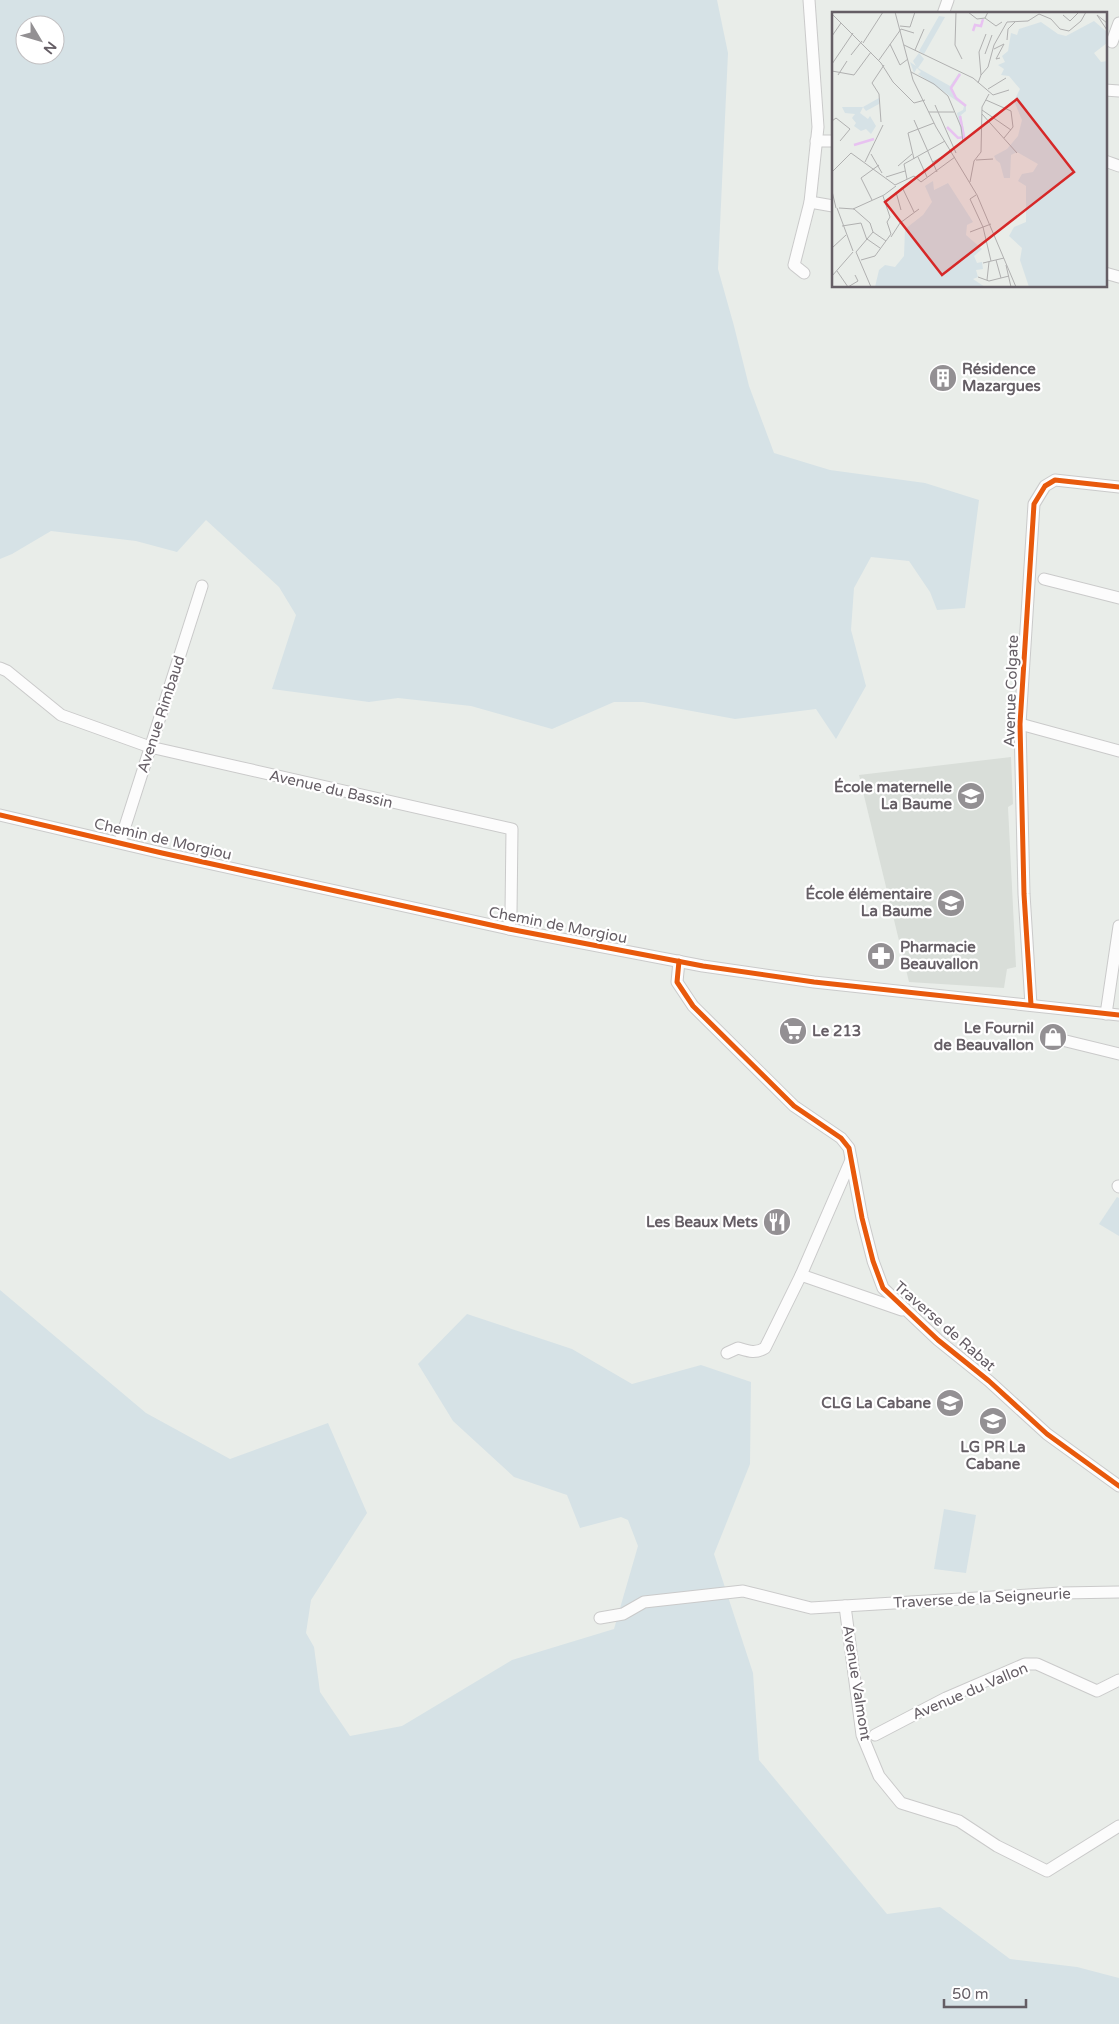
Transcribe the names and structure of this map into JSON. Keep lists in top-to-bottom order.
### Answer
{
  "streets": {
    "street": [
      "Avenue Colgate",
      "Avenue Rimbaud",
      "Avenue du Bassin",
      "Chemin de Morgiou",
      "Traverse de Rabat",
      "Traverse de la Seigneurie",
      "Avenue Valmont",
      "Avenue du Vallon"
    ]
  },
  "crossings": [
    ["Avenue Colgate", "Chemin de Morgiou"],
    ["Avenue Rimbaud", "Avenue du Bassin"],
    ["Avenue Rimbaud", "Chemin de Morgiou"],
    ["Avenue du Bassin", "Chemin de Morgiou"],
    ["Chemin de Morgiou", "Traverse de Rabat"],
    ["Traverse de la Seigneurie", "Avenue Valmont"]
  ],
  "places": {
    "building": ["Résidence Mazargues"],
    "school or university": [
      "École maternelle La Baume",
      "École élémentaire La Baume",
      "CLG La Cabane",
      "LG PR La Cabane"
    ],
    "pharmacy": ["Pharmacie Beauvallon"],
    "supermarket": ["Le 213"],
    "shop": ["Le Fournil de Beauvallon"],
    "restaurant": ["Les Beaux Mets"]
  },
  "scale_bar": "50 m",
  "north": "bottom right"
}
